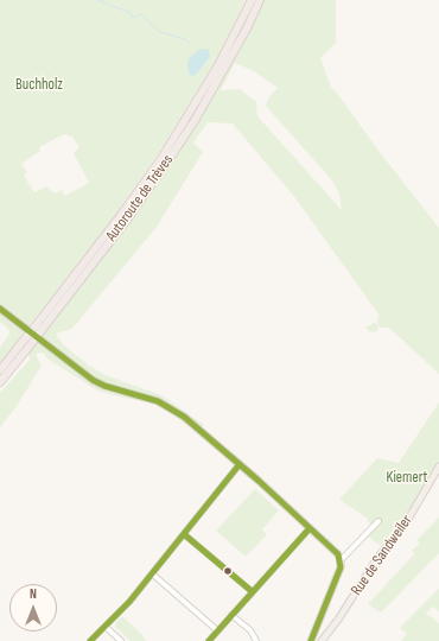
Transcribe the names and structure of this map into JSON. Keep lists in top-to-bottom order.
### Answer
{
  "streets": {
    "highway": ["Autoroute de Trèves"],
    "main road": ["Rue de Sandweiler"]
  },
  "parks": ["Buchholz", "Kiemert"],
  "north": "top"
}
